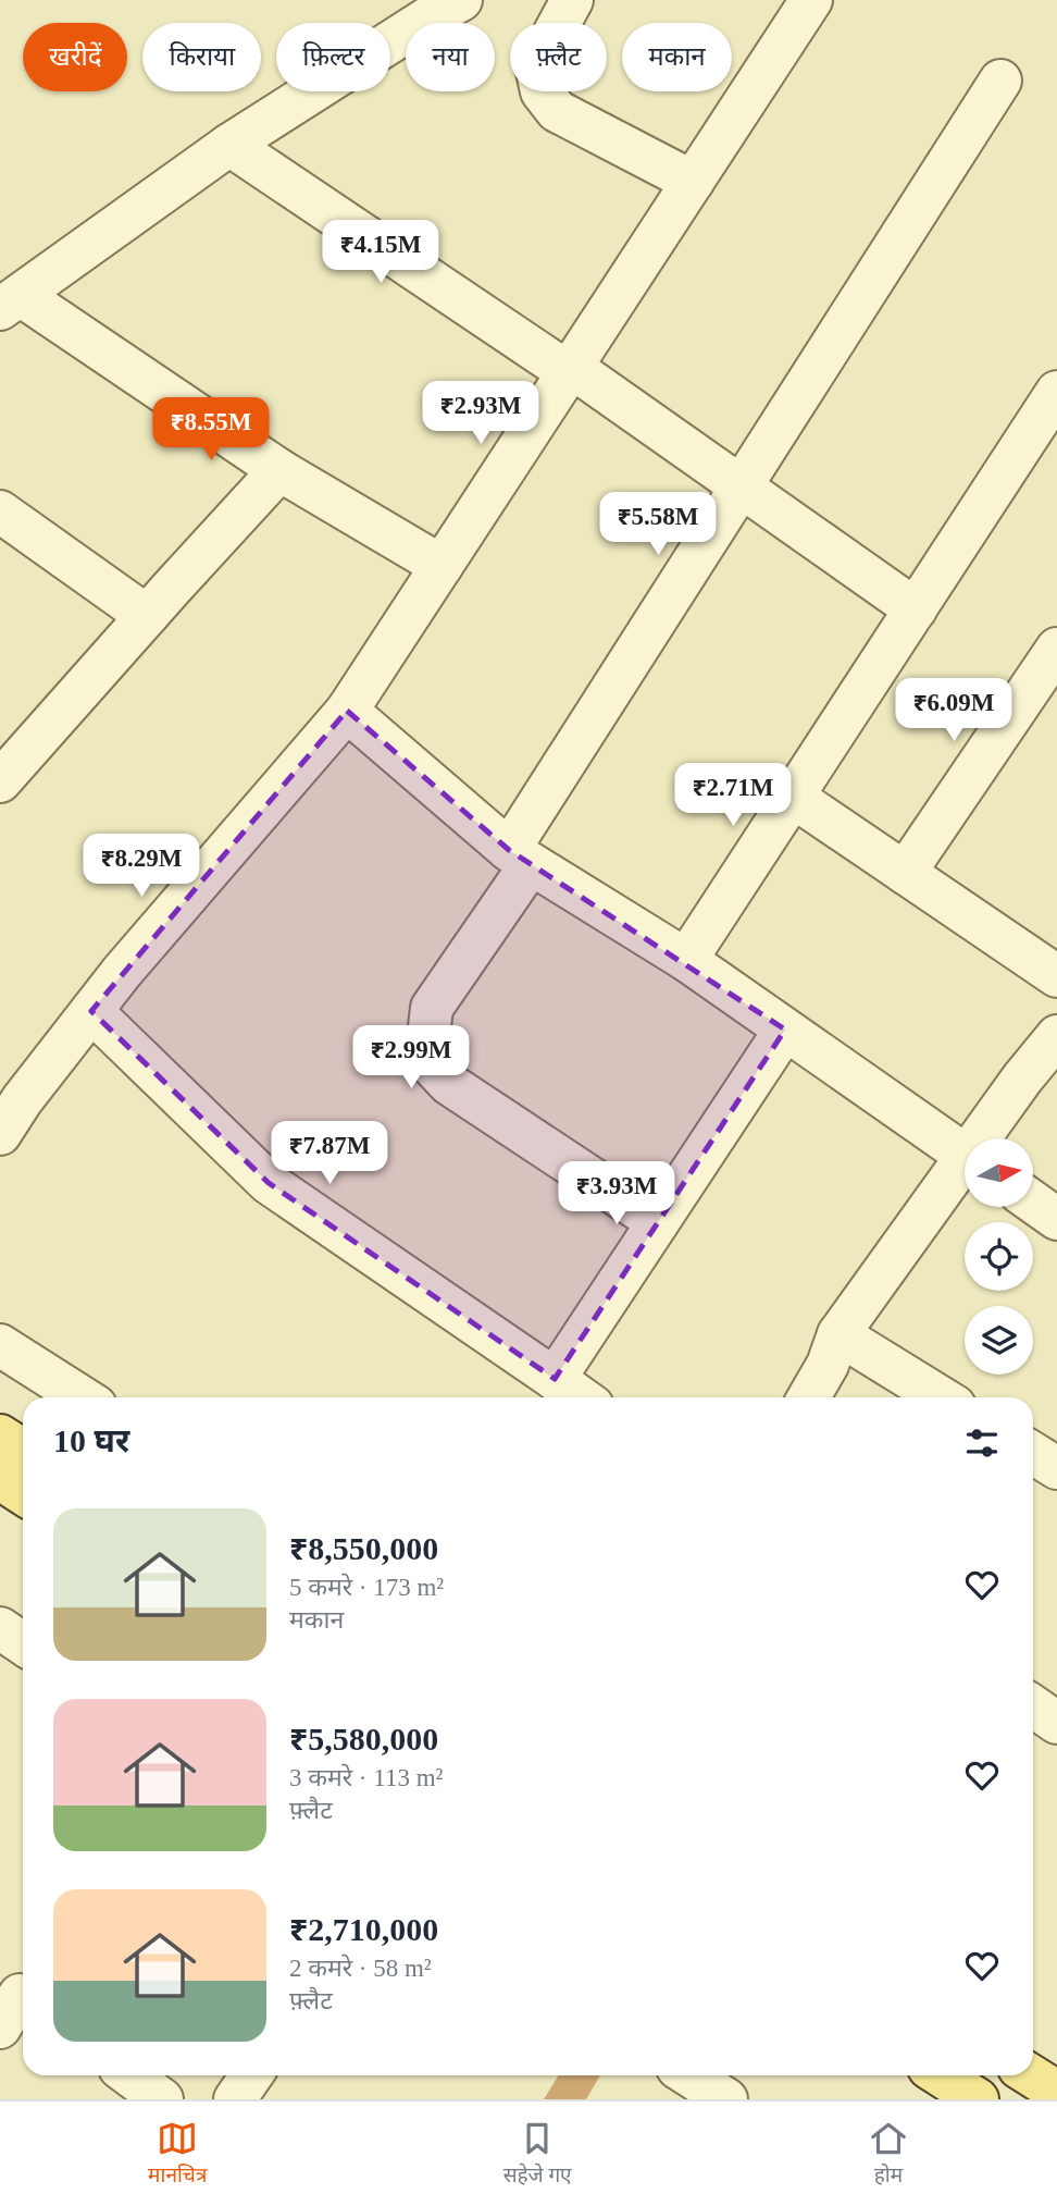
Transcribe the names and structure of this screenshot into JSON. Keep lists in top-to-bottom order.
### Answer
{
  "north": "right",
  "page": {
    "chip": [
      "खरीदें",
      "किराया",
      "फ़िल्टर",
      "नया",
      "फ़्लैट",
      "मकान"
    ],
    "price": [
      "₹4.15M",
      "₹2.93M",
      "₹8.55M",
      "₹5.58M",
      "₹6.09M",
      "₹2.71M",
      "₹8.29M",
      "₹2.99M",
      "₹7.87M",
      "₹3.93M"
    ],
    "heading": "10 घर",
    "list": [
      {
        "name": "₹8,550,000",
        "note": "5 कमरे · 173 m² · मकान"
      },
      {
        "name": "₹5,580,000",
        "note": "3 कमरे · 113 m² · फ़्लैट"
      },
      {
        "name": "₹2,710,000",
        "note": "2 कमरे · 58 m² · फ़्लैट"
      }
    ],
    "tabs": ["मानचित्र", "सहेजे गए", "होम"]
  }
}
